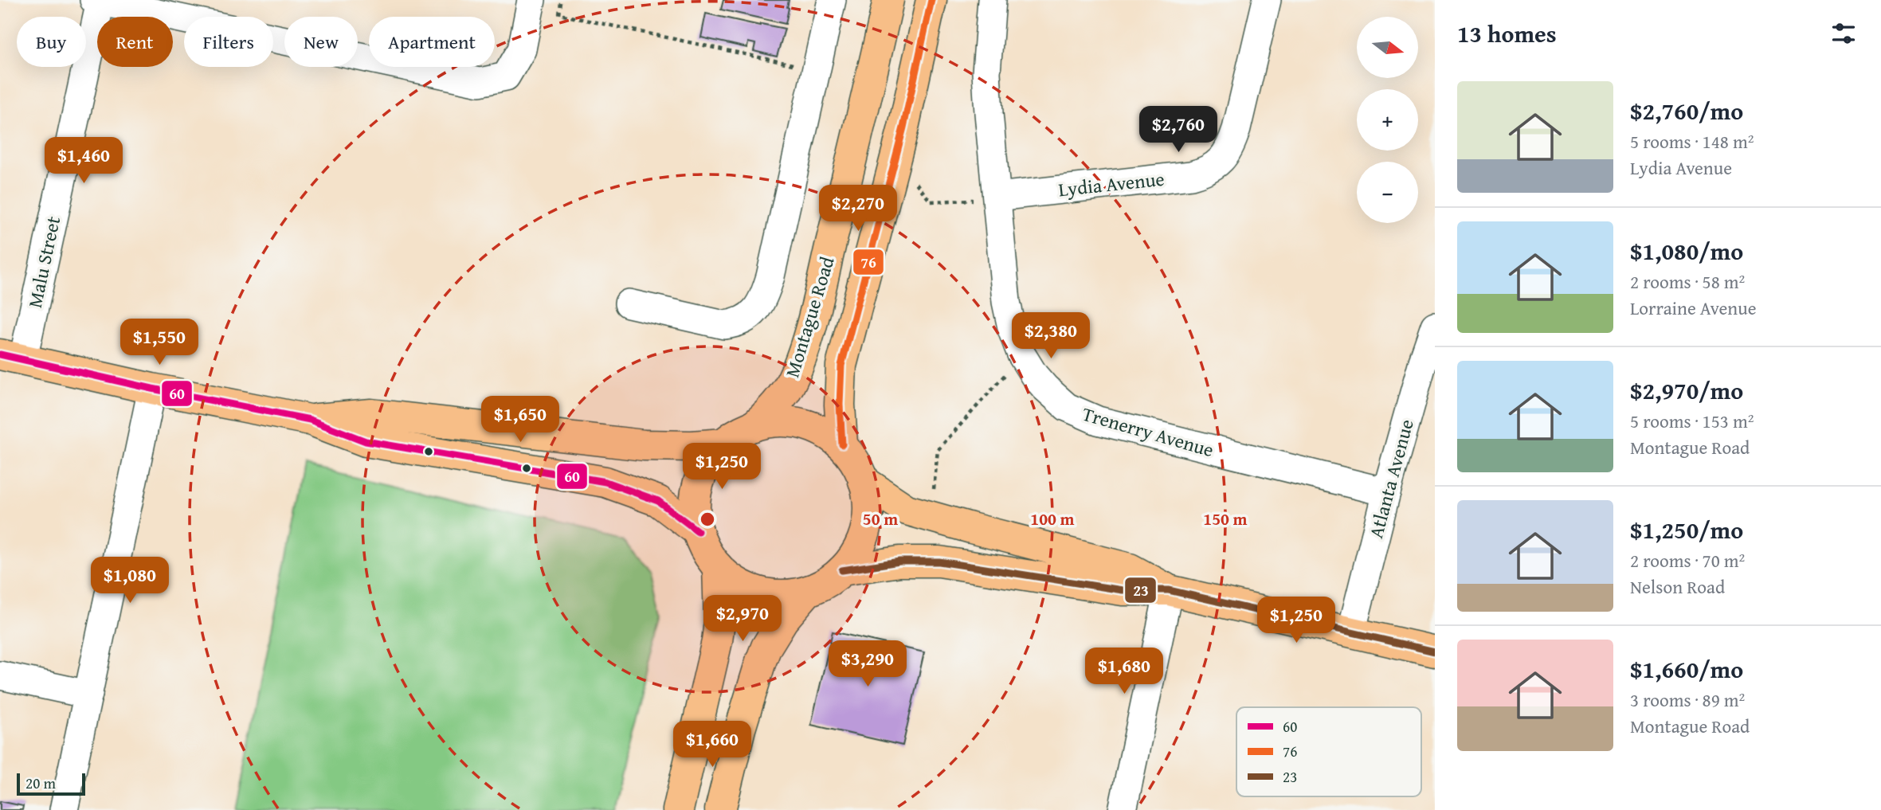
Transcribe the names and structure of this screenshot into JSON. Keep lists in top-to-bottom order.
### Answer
{
  "streets": {
    "main road": ["Montague Road"],
    "street": [
      "Lydia Avenue",
      "Malu Street",
      "Trenerry Avenue",
      "Atlanta Avenue"
    ]
  },
  "crossings": [
    ["Lydia Avenue", "Trenerry Avenue"],
    ["Trenerry Avenue", "Atlanta Avenue"]
  ],
  "lines": ["transit line 76", "transit line 60", "transit line 23"],
  "legend": ["60", "76", "23"],
  "scale_bar": "20 m",
  "north": "right",
  "page": {
    "heading": "13 homes",
    "map_buttons": ["+", "−"],
    "chip": [
      "Buy",
      "Rent",
      "Filters",
      "New",
      "Apartment"
    ],
    "list": [
      {
        "name": "$2,760/mo",
        "note": "5 rooms · 148 m² · Lydia Avenue"
      },
      {
        "name": "$1,080/mo",
        "note": "2 rooms · 58 m² · Lorraine Avenue"
      },
      {
        "name": "$2,970/mo",
        "note": "5 rooms · 153 m² · Montague Road"
      },
      {
        "name": "$1,250/mo",
        "note": "2 rooms · 70 m² · Nelson Road"
      },
      {
        "name": "$1,660/mo",
        "note": "3 rooms · 89 m² · Montague Road"
      }
    ],
    "price": [
      "$2,760",
      "$1,460",
      "$2,270",
      "$2,380",
      "$1,550",
      "$1,650",
      "$1,250",
      "$1,080",
      "$2,970",
      "$1,250",
      "$3,290",
      "$1,680",
      "$1,660"
    ],
    "scale": "20 m"
  },
  "rings": ["50 m", "100 m", "150 m"]
}
